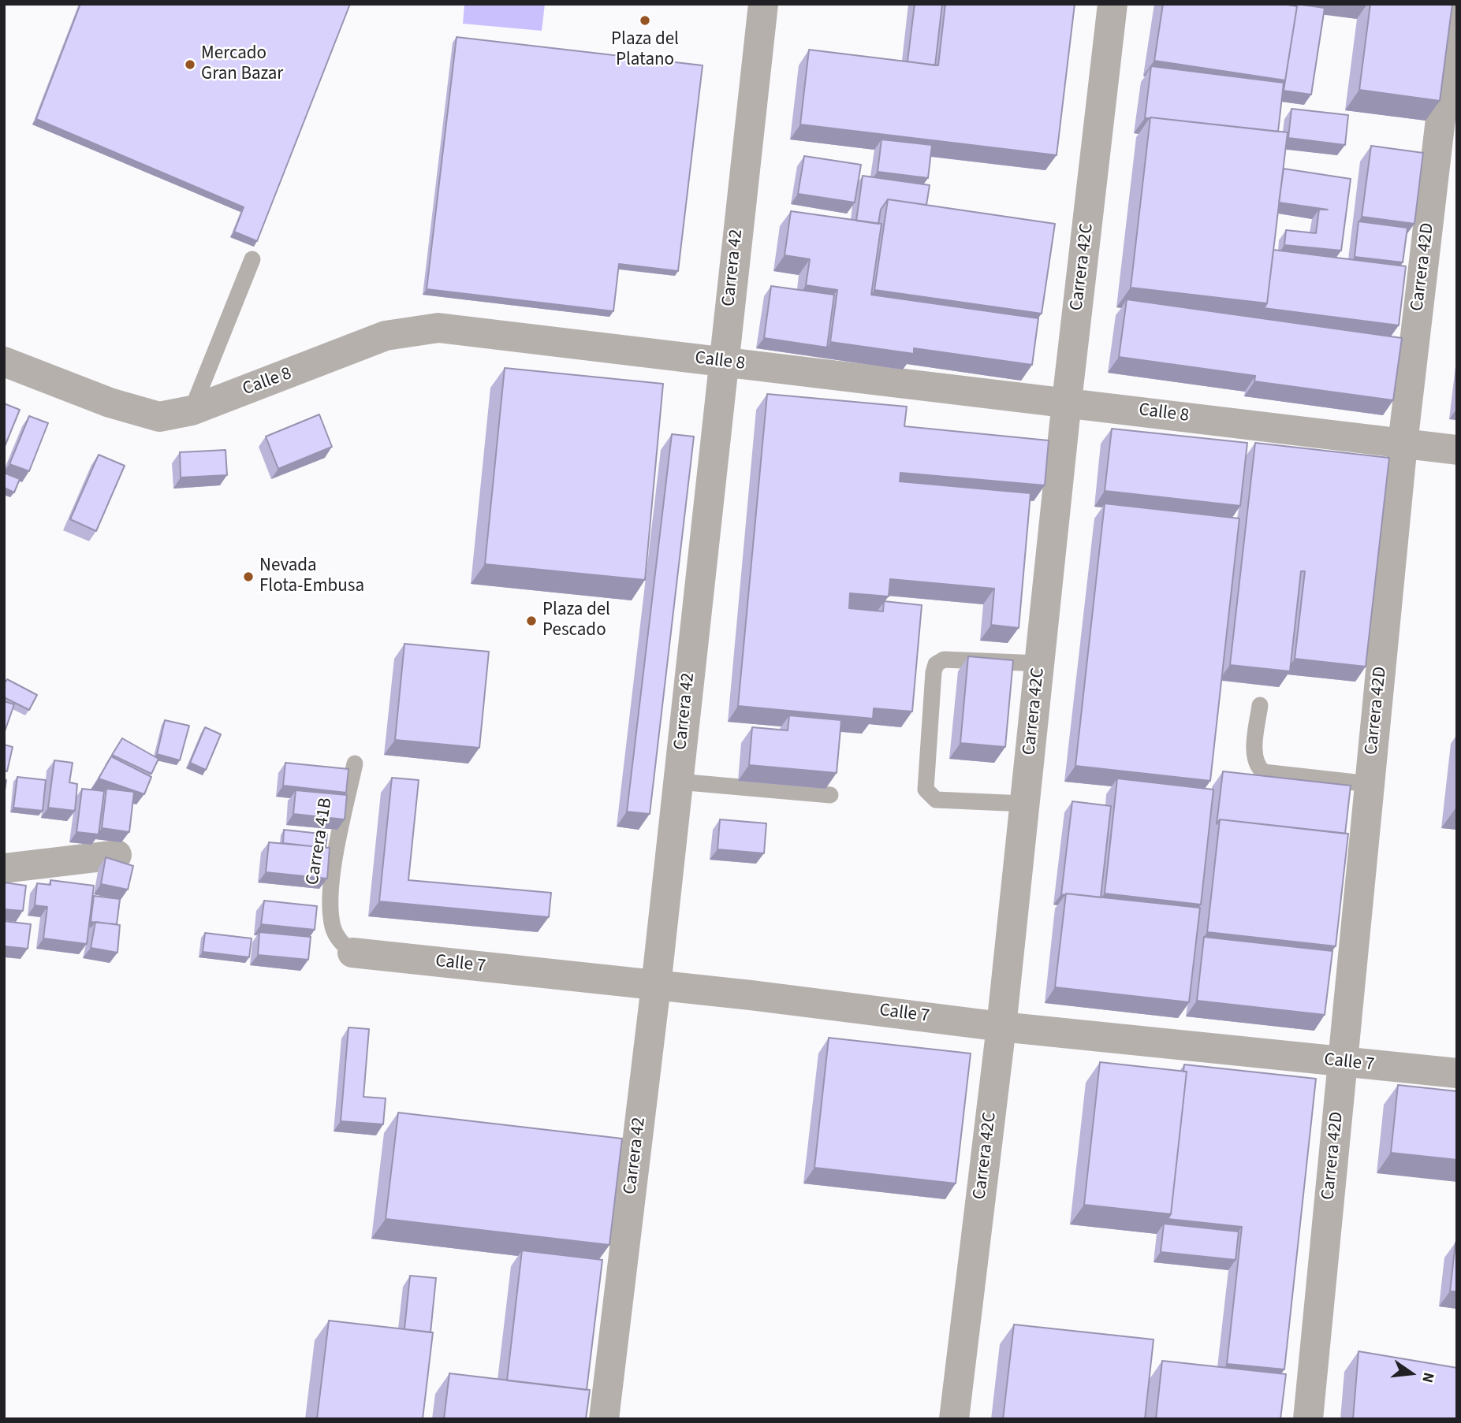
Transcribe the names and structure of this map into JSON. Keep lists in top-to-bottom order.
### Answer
{
  "streets": {
    "street": [
      "Carrera 42C",
      "Carrera 42D",
      "Carrera 42",
      "Calle 8",
      "Calle 7"
    ],
    "lane": ["Carrera 41B"]
  },
  "crossings": [
    ["Carrera 42C", "Calle 8"],
    ["Carrera 42C", "Calle 7"],
    ["Carrera 42D", "Calle 8"],
    ["Carrera 42D", "Calle 7"],
    ["Carrera 42", "Calle 8"],
    ["Carrera 42", "Calle 7"],
    ["Carrera 41B", "Calle 7"]
  ],
  "places": [
    "Plaza del Platano",
    "Mercado Gran Bazar",
    "Nevada Flota-Embusa",
    "Plaza del Pescado"
  ],
  "north": "right"
}
